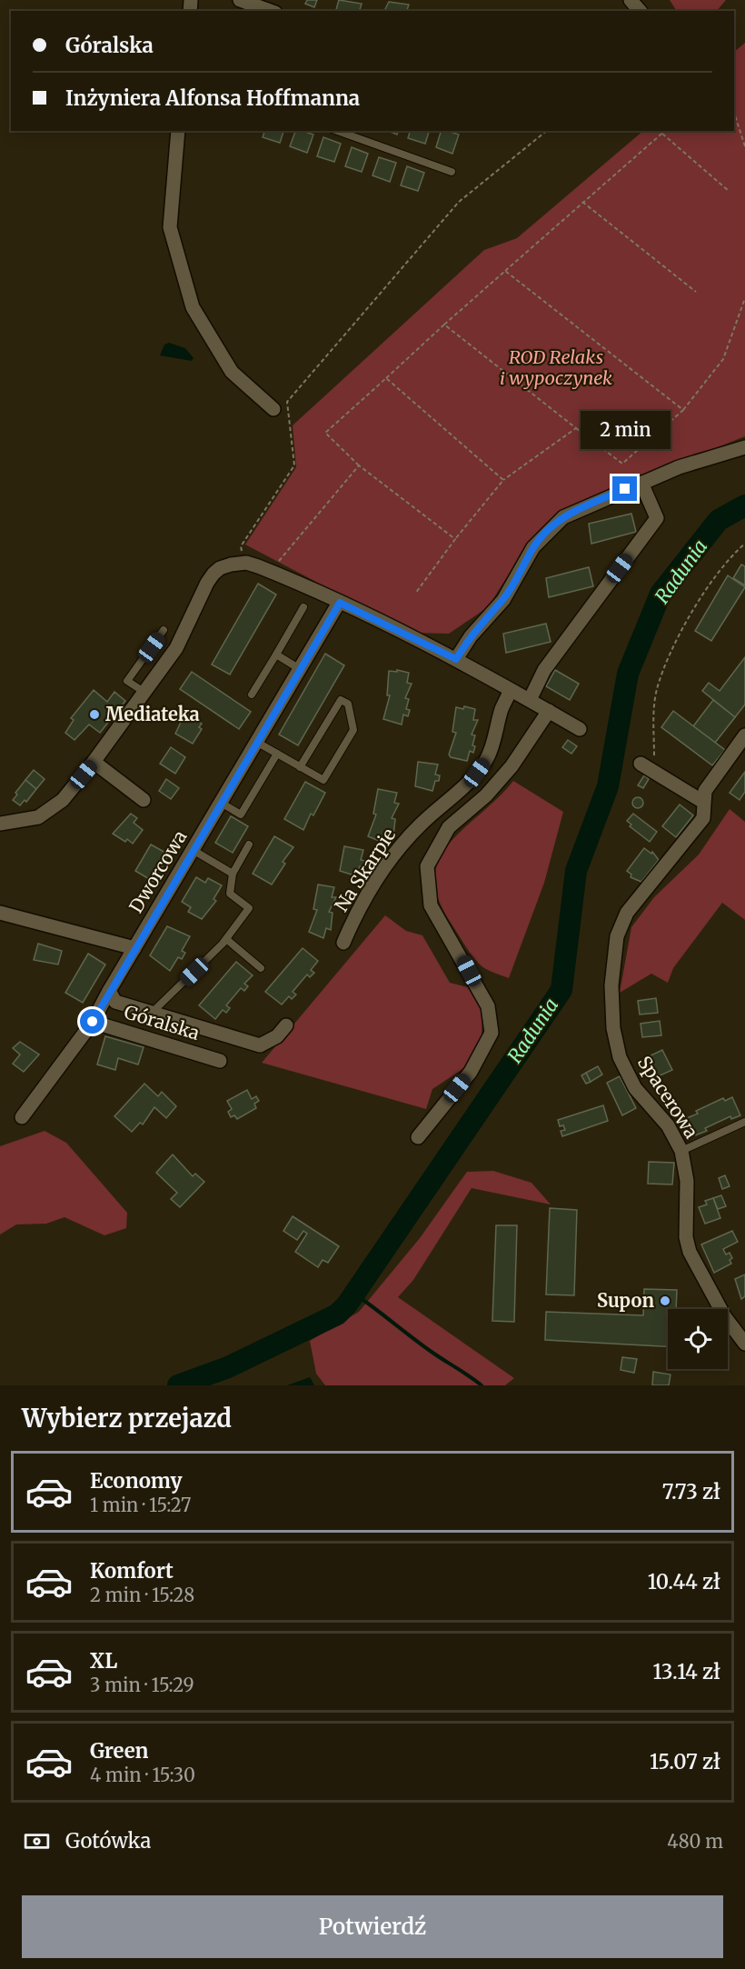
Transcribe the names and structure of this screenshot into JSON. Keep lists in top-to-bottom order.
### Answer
{
  "streets": {
    "street": [
      "Na Skarpie",
      "Dworcowa",
      "Góralska",
      "Spacerowa"
    ]
  },
  "crossings": [
    ["Dworcowa", "Góralska"]
  ],
  "water": ["Radunia"],
  "parks": ["ROD Relaks i wypoczynek"],
  "places": ["Mediateka", "Supon"],
  "page": {
    "banner": ["Góralska", "Inżyniera Alfonsa Hoffmanna"],
    "bubble": "2 min",
    "heading": "Wybierz przejazd",
    "list": [
      {
        "name": "Economy",
        "note": "1 min · 15:27",
        "value": "7.73 zł"
      },
      {
        "name": "Komfort",
        "note": "2 min · 15:28",
        "value": "10.44 zł"
      },
      {
        "name": "XL",
        "note": "3 min · 15:29",
        "value": "13.14 zł"
      },
      {
        "name": "Green",
        "note": "4 min · 15:30",
        "value": "15.07 zł"
      }
    ],
    "pay": ["Gotówka", "480 m"],
    "buttons": "Potwierdź"
  }
}
